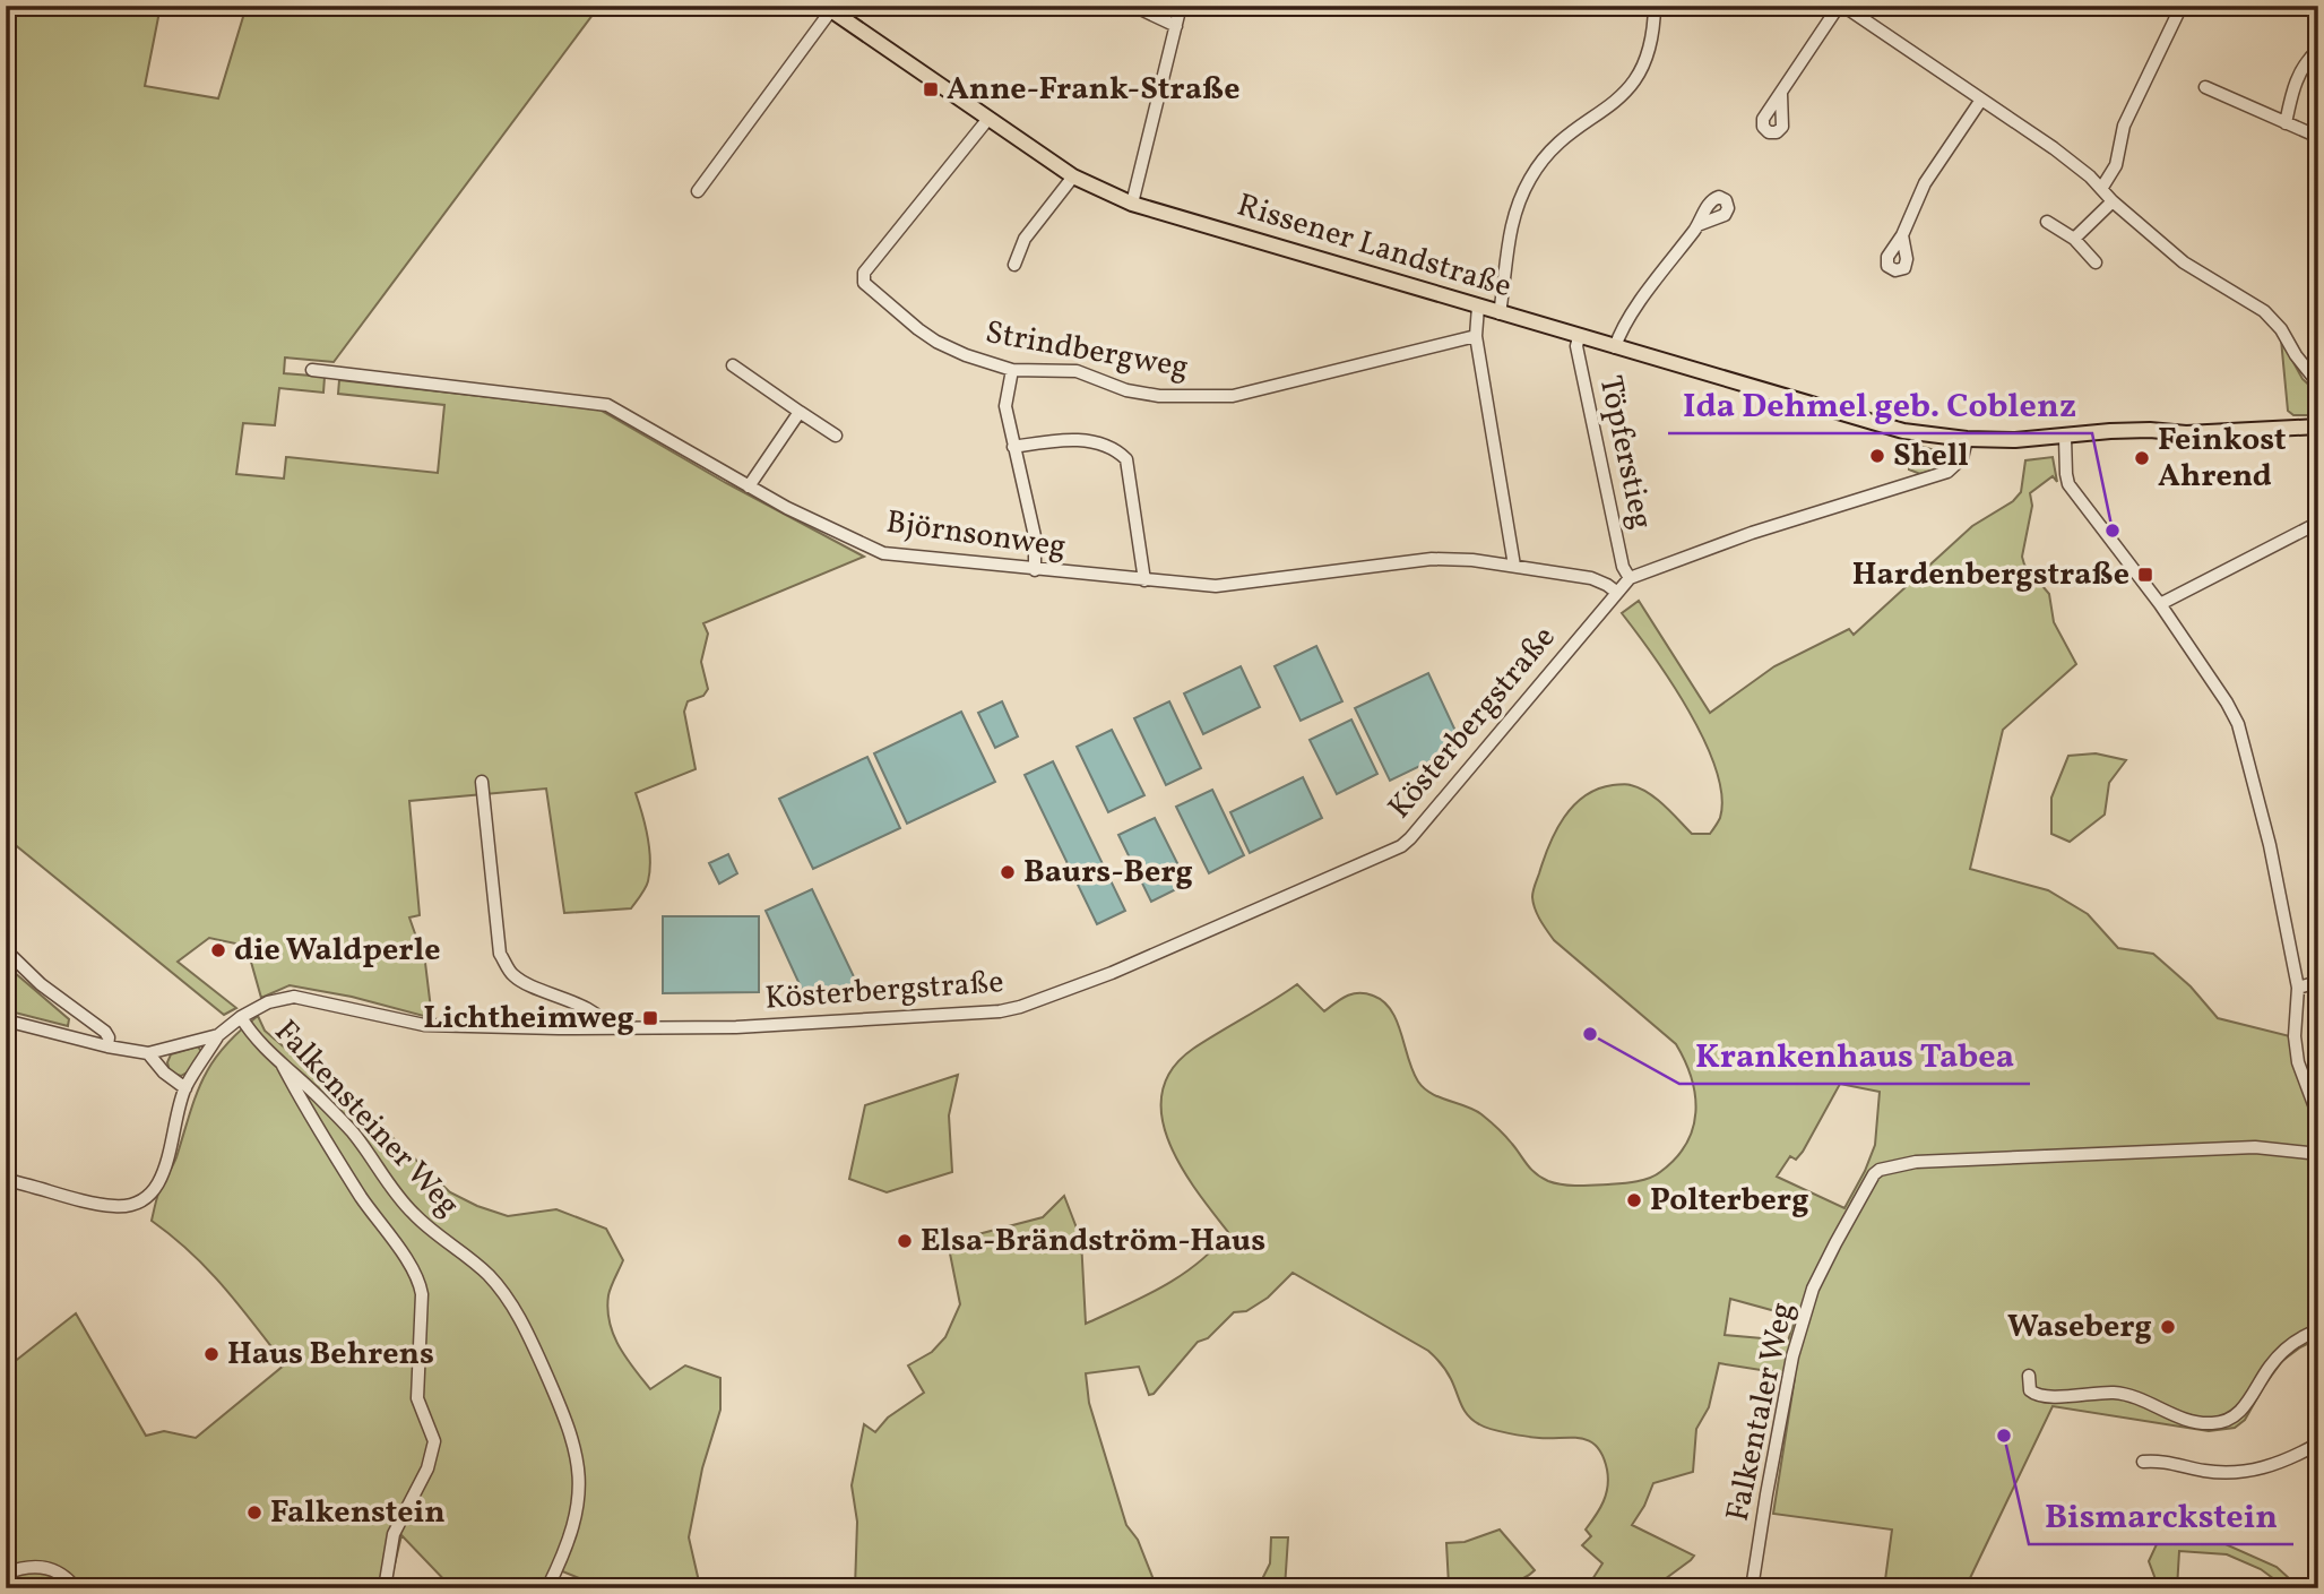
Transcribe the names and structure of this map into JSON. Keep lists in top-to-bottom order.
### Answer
{
  "streets": {
    "main road": ["Rissener Landstraße"],
    "street": [
      "Strindbergweg",
      "Töpferstieg",
      "Björnsonweg",
      "Kösterbergstraße",
      "Falkensteiner Weg",
      "Falkentaler Weg"
    ]
  },
  "crossings": [
    ["Rissener Landstraße", "Strindbergweg"],
    ["Rissener Landstraße", "Töpferstieg"],
    ["Rissener Landstraße", "Kösterbergstraße"],
    ["Töpferstieg", "Kösterbergstraße"],
    ["Björnsonweg", "Kösterbergstraße"],
    ["Kösterbergstraße", "Falkensteiner Weg"]
  ],
  "places": {
    "transit": ["Anne-Frank-Straße", "Hardenbergstraße", "Lichtheimweg"],
    "other": [
      "Shell",
      "Feinkost Ahrend",
      "Ida Dehmel geb. Coblenz",
      "Baurs-Berg",
      "die Waldperle",
      "Krankenhaus Tabea",
      "Polterberg",
      "Elsa-Brändström-Haus",
      "Waseberg",
      "Haus Behrens",
      "Bismarckstein",
      "Falkenstein"
    ]
  }
}
